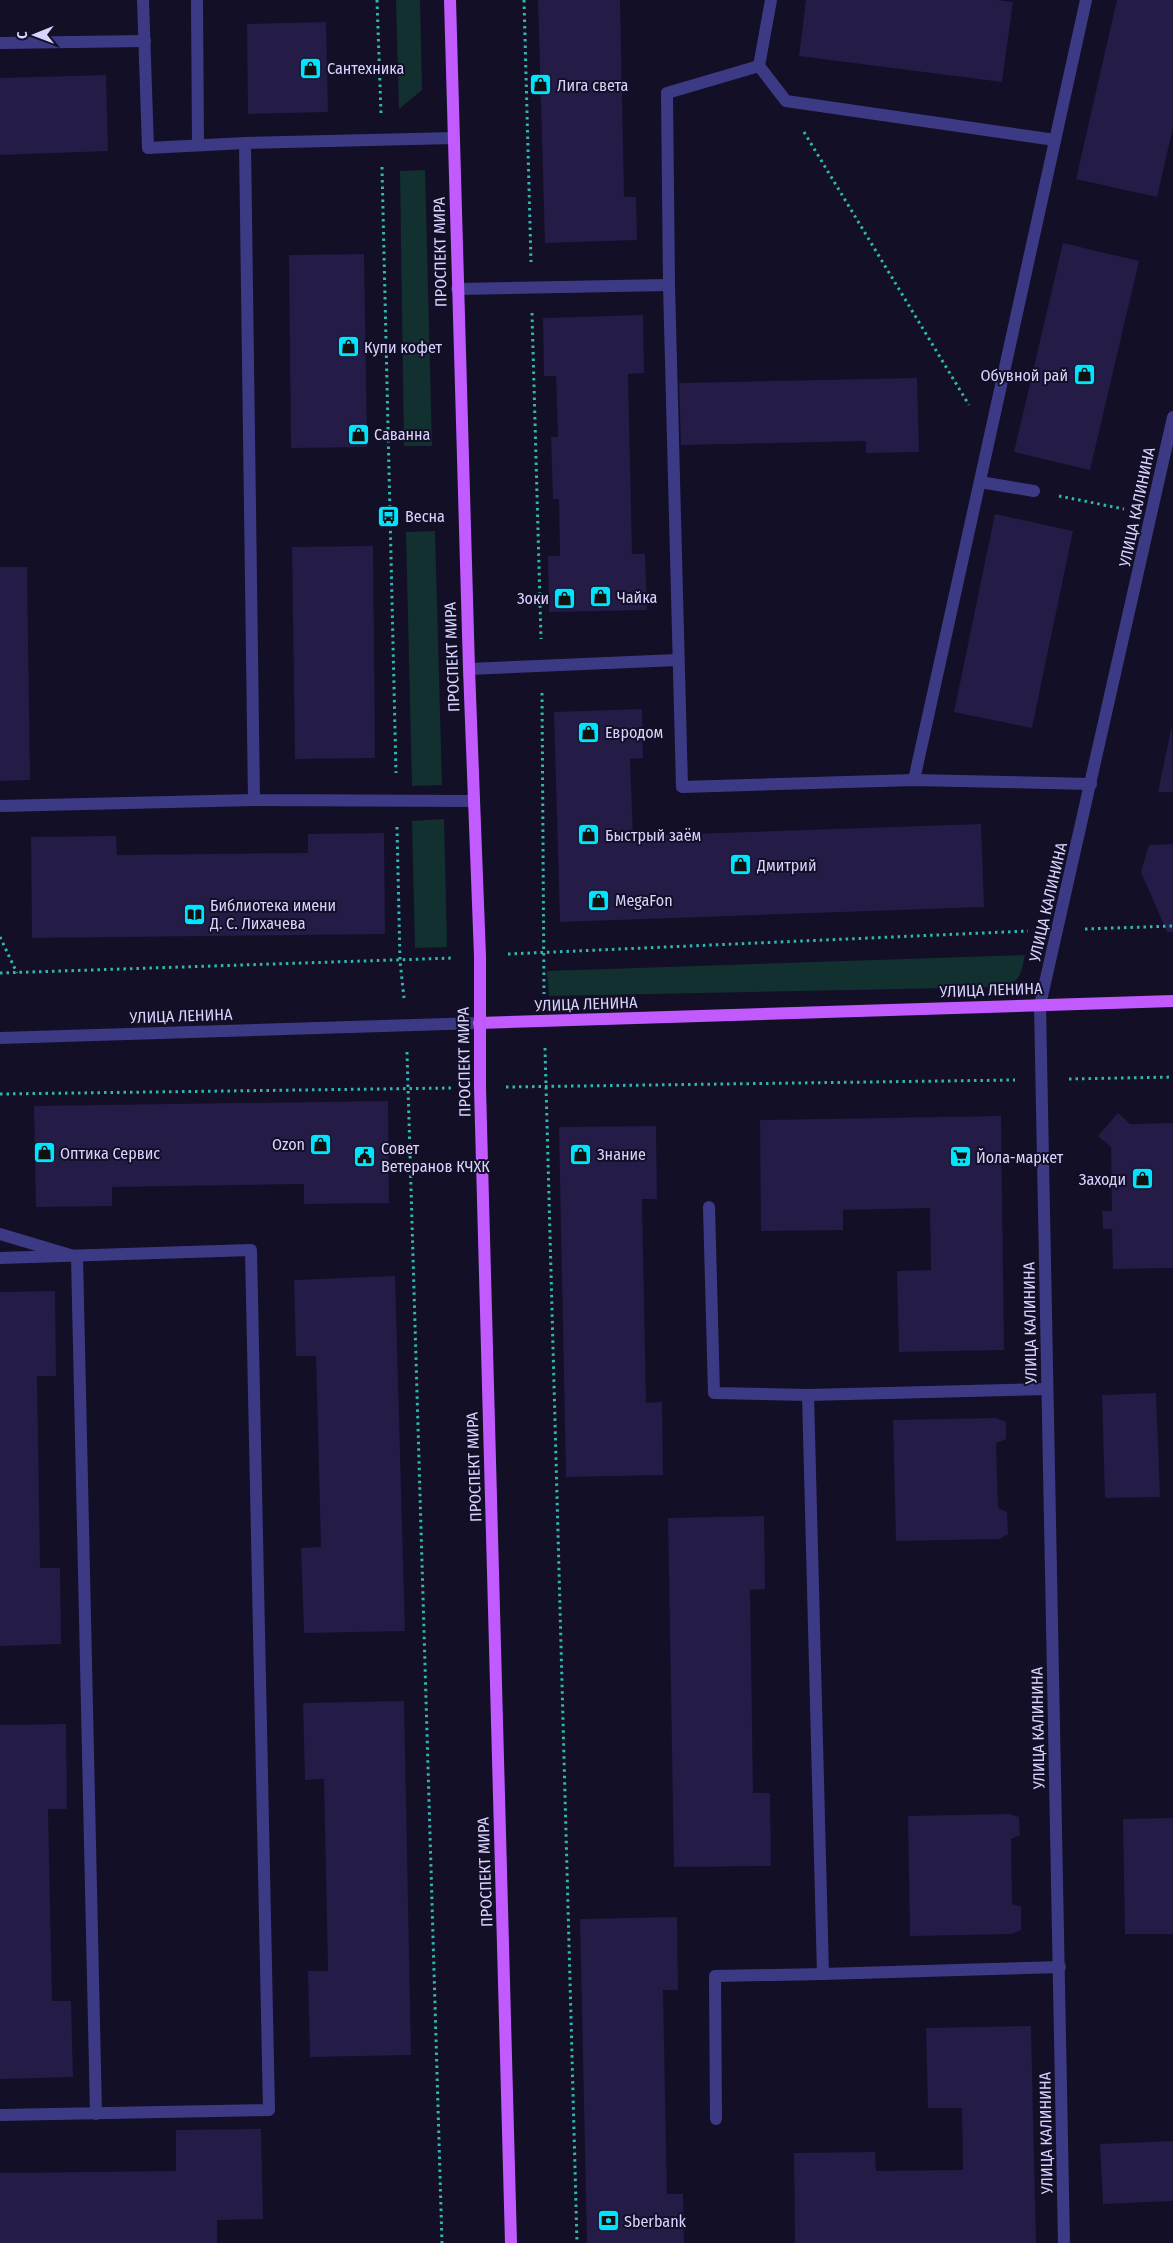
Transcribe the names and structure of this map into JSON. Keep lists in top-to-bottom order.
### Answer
{
  "streets": {
    "main road": ["ПРОСПЕКТ МИРА", "УЛИЦА ЛЕНИНА"],
    "street": ["УЛИЦА КАЛИНИНА"]
  },
  "crossings": [
    ["ПРОСПЕКТ МИРА", "УЛИЦА ЛЕНИНА"],
    ["УЛИЦА КАЛИНИНА", "УЛИЦА ЛЕНИНА"]
  ],
  "places": {
    "shop": [
      "Сантехника",
      "Лига света",
      "Купи кофет",
      "Обувной рай",
      "Саванна",
      "Чайка",
      "Зоки",
      "Евродом",
      "Быстрый заём",
      "Дмитрий",
      "MegaFon",
      "Ozon",
      "Оптика Сервис",
      "Знание",
      "Заходи"
    ],
    "bus stop": ["Весна"],
    "library": ["Библиотека имени Д. С. Лихачева"],
    "public building": ["Совет Ветеранов КЧХК"],
    "supermarket": ["Йола-маркет"],
    "bank": ["Sberbank"]
  },
  "north": "left"
}
